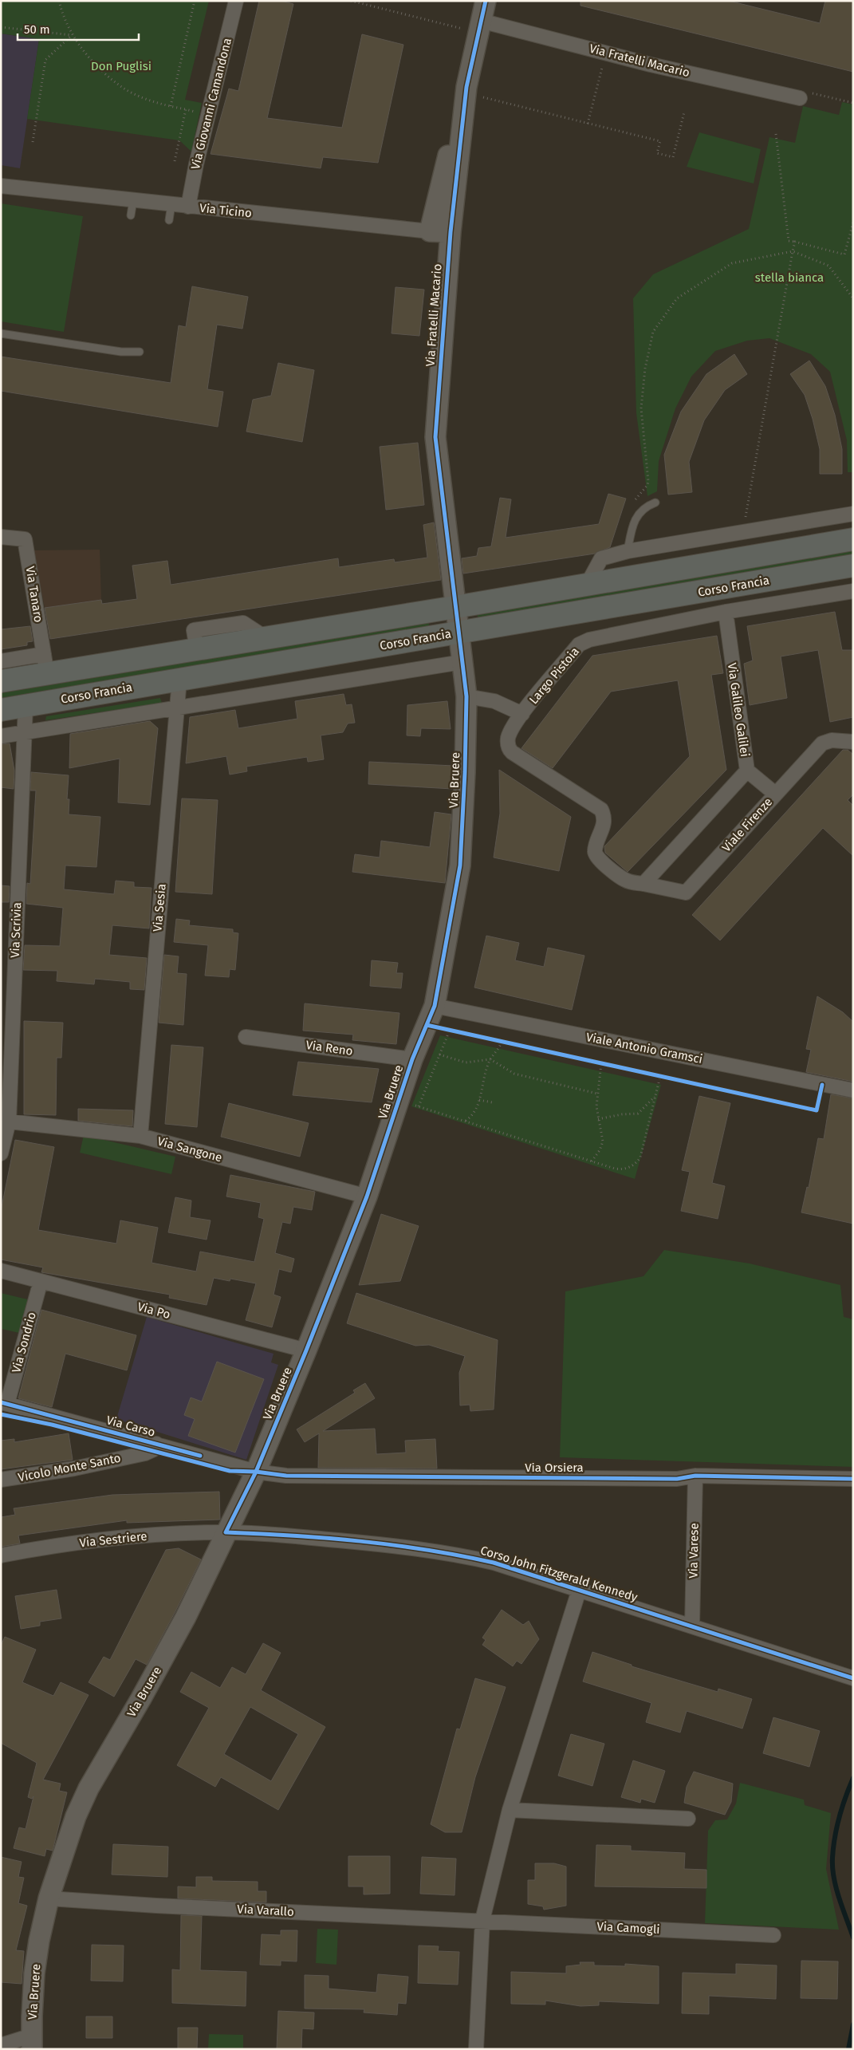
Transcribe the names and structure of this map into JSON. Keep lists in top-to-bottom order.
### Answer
{
  "streets": {
    "main road": ["Corso Francia"],
    "street": [
      "Via Fratelli Macario",
      "Via Giovanni Camandona",
      "Via Ticino",
      "Via Tanaro",
      "Largo Pistoia",
      "Via Galileo Galilei",
      "Via Bruere",
      "Viale Firenze",
      "Via Sesia",
      "Via Scrivia",
      "Via Reno",
      "Viale Antonio Gramsci",
      "Via Sangone",
      "Via Po",
      "Via Sondrio",
      "Via Carso",
      "Vicolo Monte Santo",
      "Via Orsiera",
      "Via Sestriere",
      "Via Varese",
      "Corso John Fitzgerald Kennedy",
      "Via Varallo",
      "Via Camogli"
    ]
  },
  "crossings": [
    ["Via Fratelli Macario", "Via Ticino"],
    ["Via Fratelli Macario", "Corso Francia"],
    ["Via Fratelli Macario", "Via Bruere"],
    ["Via Giovanni Camandona", "Via Ticino"],
    ["Corso Francia", "Largo Pistoia"],
    ["Corso Francia", "Via Galileo Galilei"],
    ["Corso Francia", "Via Bruere"],
    ["Corso Francia", "Via Sesia"],
    ["Corso Francia", "Via Scrivia"],
    ["Largo Pistoia", "Via Bruere"],
    ["Largo Pistoia", "Viale Firenze"],
    ["Via Galileo Galilei", "Viale Firenze"],
    ["Via Bruere", "Via Reno"],
    ["Via Bruere", "Viale Antonio Gramsci"],
    ["Via Bruere", "Via Sangone"],
    ["Via Bruere", "Via Po"],
    ["Via Bruere", "Via Carso"],
    ["Via Bruere", "Via Orsiera"],
    ["Via Bruere", "Via Sestriere"],
    ["Via Bruere", "Corso John Fitzgerald Kennedy"],
    ["Via Bruere", "Via Varallo"],
    ["Via Sesia", "Via Sangone"],
    ["Via Scrivia", "Via Sangone"],
    ["Via Po", "Via Sondrio"],
    ["Via Sondrio", "Via Carso"],
    ["Via Carso", "Vicolo Monte Santo"],
    ["Via Carso", "Via Orsiera"],
    ["Via Orsiera", "Via Varese"],
    ["Via Sestriere", "Corso John Fitzgerald Kennedy"],
    ["Via Varese", "Corso John Fitzgerald Kennedy"],
    ["Via Varallo", "Via Camogli"]
  ],
  "parks": ["Don Puglisi", "stella bianca"],
  "scale_bar": "50 m"
}
